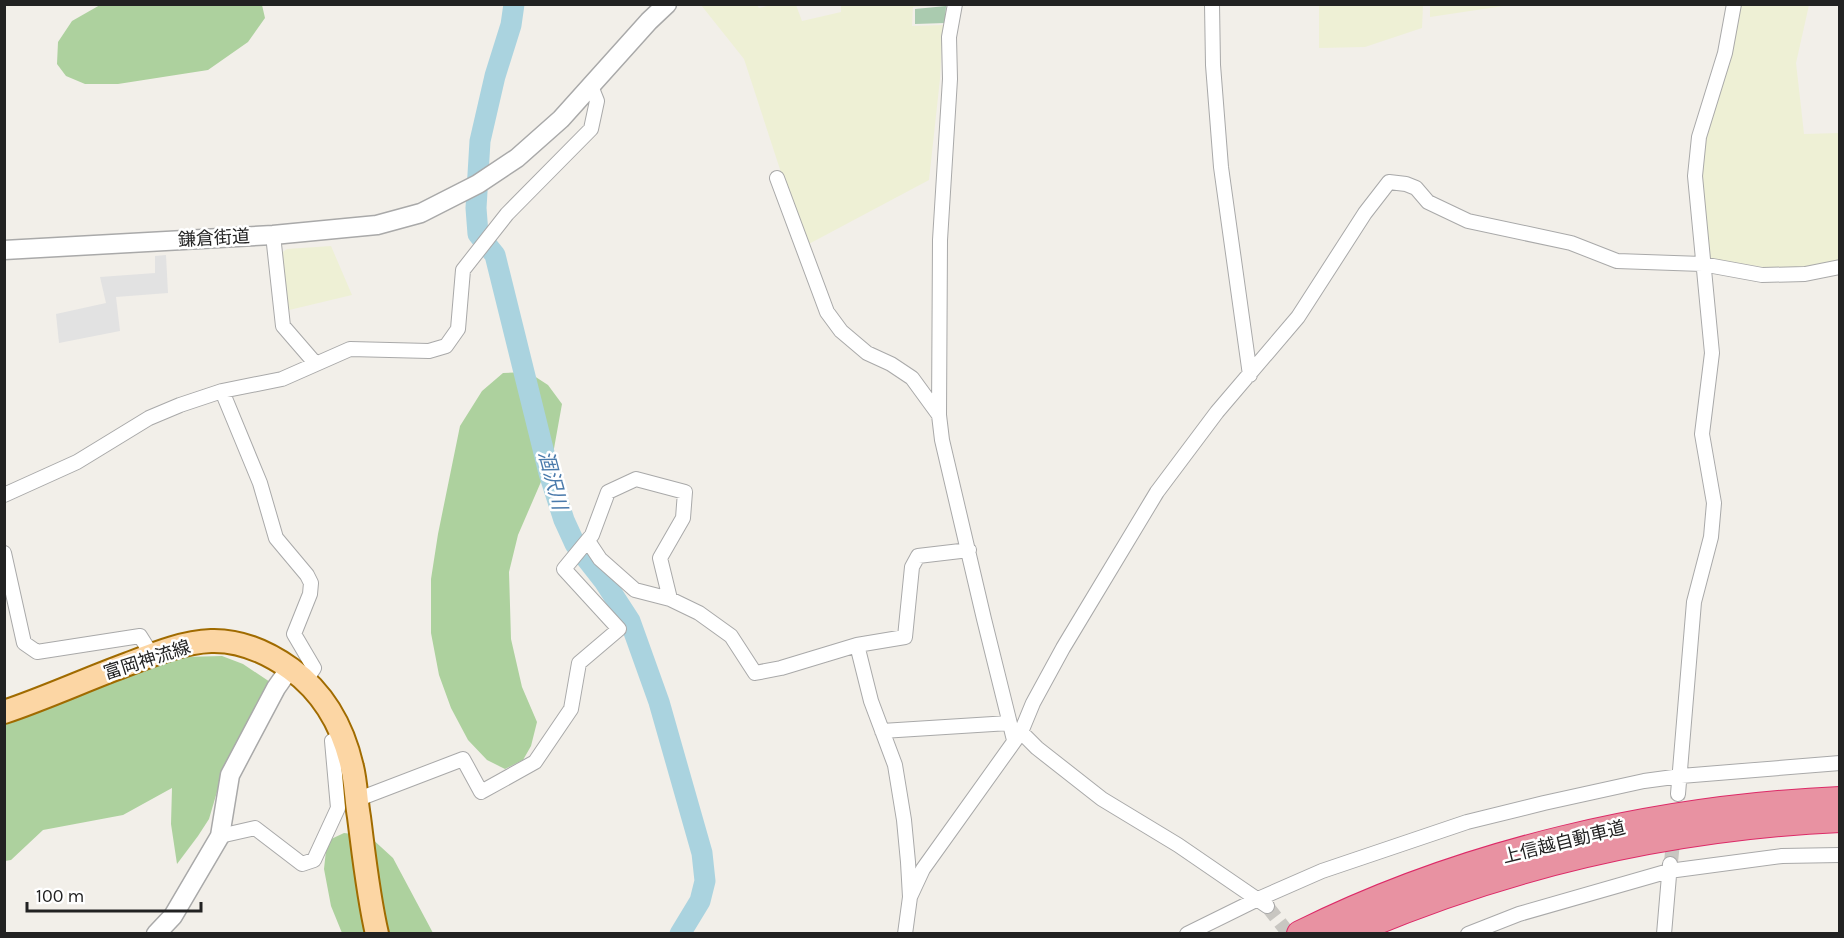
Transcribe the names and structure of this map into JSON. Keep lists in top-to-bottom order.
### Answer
{
  "streets": {
    "highway": ["上信越自動車道"],
    "main road": ["富岡神流線"],
    "street": ["鎌倉街道"]
  },
  "water": ["涸沢川"],
  "scale_bar": "100 m"
}
